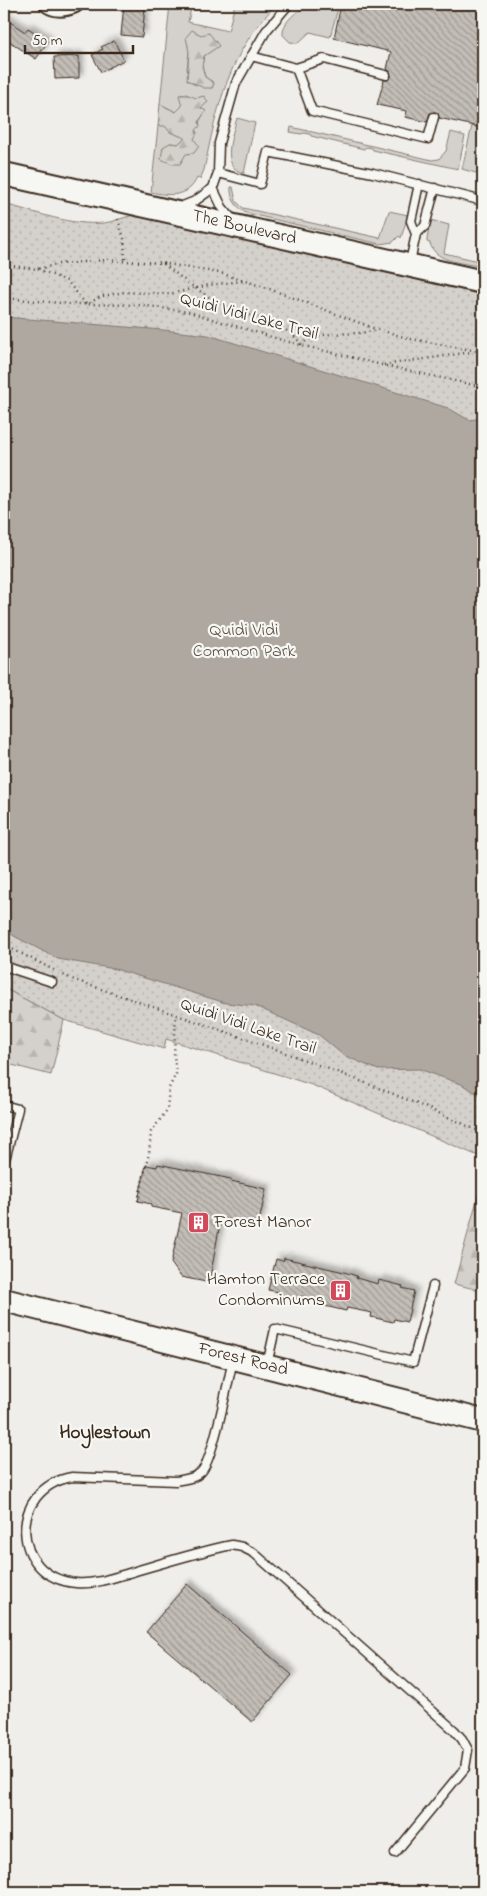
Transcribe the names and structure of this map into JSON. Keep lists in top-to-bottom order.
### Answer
{
  "streets": {
    "street": ["The Boulevard", "Forest Road"],
    "path": ["Quidi Vidi Lake Trail"]
  },
  "districts": ["Hoylestown"],
  "parks": ["Quidi Vidi Common Park"],
  "places": {
    "building": ["Forest Manor", "Hamton Terrace Condominums"]
  },
  "scale_bar": "50 m"
}
